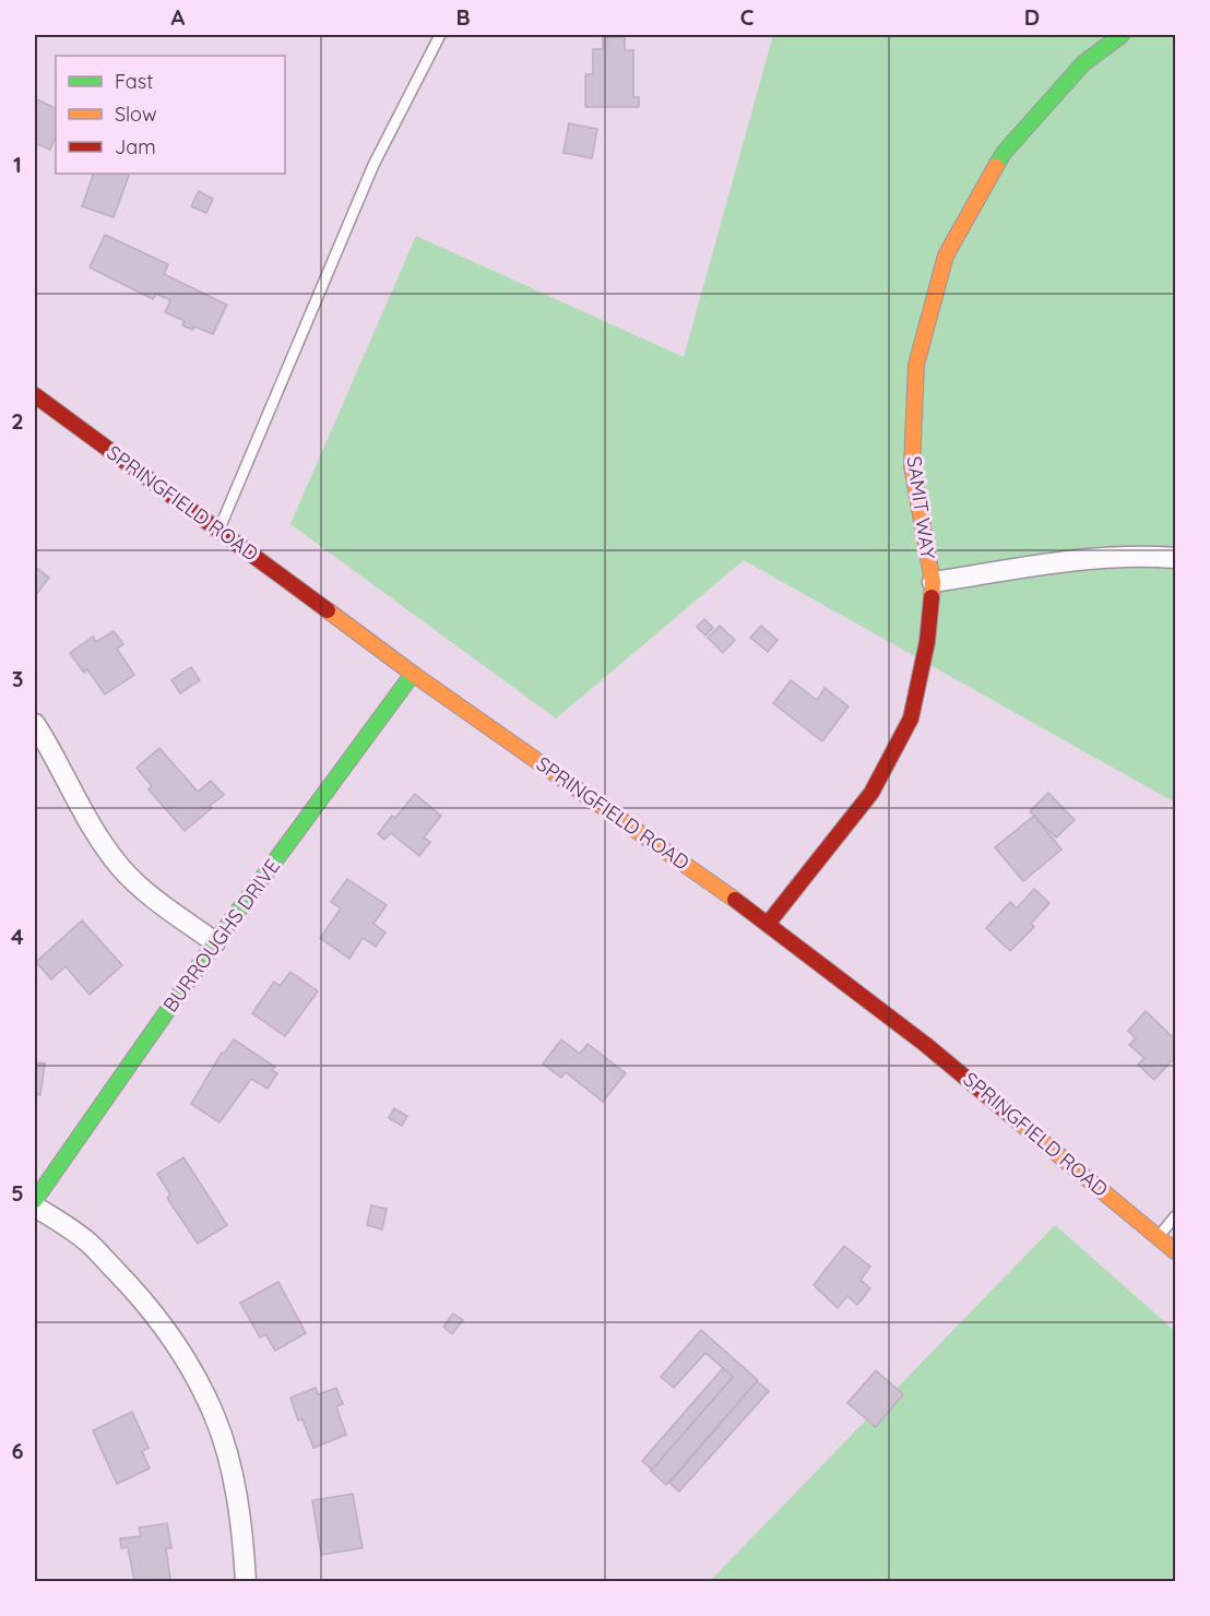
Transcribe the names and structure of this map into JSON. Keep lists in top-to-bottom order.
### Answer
{
  "streets": {
    "street": ["SPRINGFIELD ROAD", "SAMIT WAY", "BURROUGHS DRIVE"]
  },
  "crossings": [
    ["SPRINGFIELD ROAD", "SAMIT WAY"],
    ["SPRINGFIELD ROAD", "BURROUGHS DRIVE"]
  ],
  "legend": ["Fast", "Slow", "Jam"],
  "grid": {
    "columns": [
      "A",
      "B",
      "C",
      "D"
    ],
    "rows": [
      "1",
      "2",
      "3",
      "4",
      "5",
      "6"
    ]
  }
}
